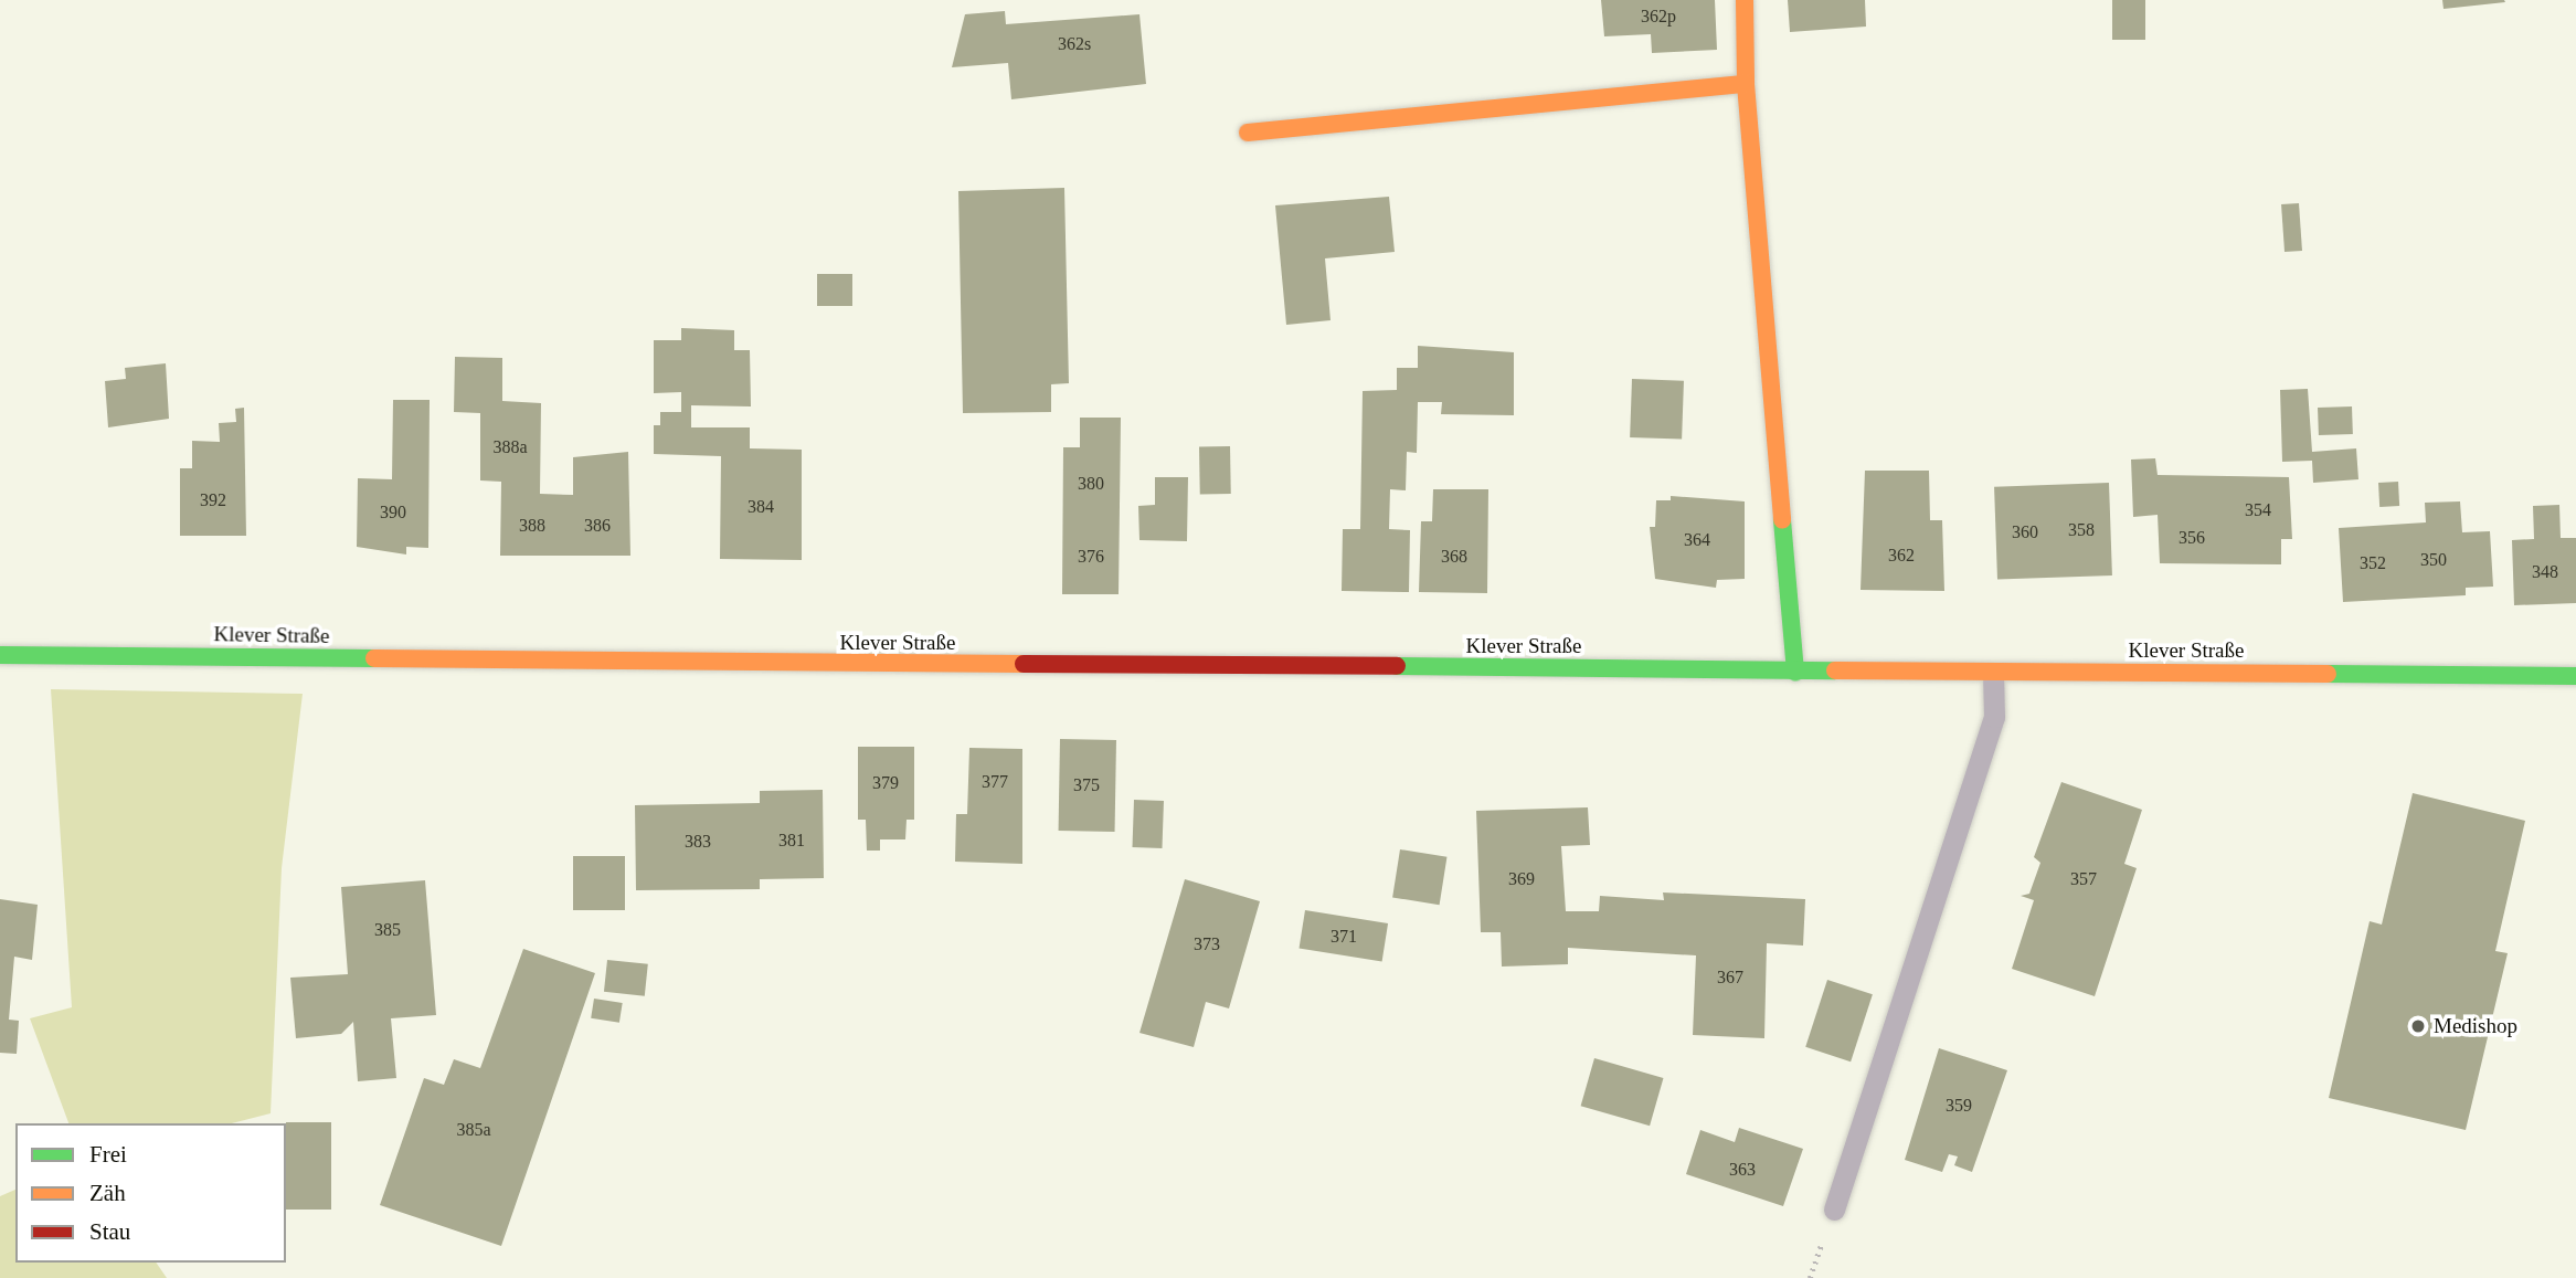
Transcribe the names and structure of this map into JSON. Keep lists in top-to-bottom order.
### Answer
{
  "streets": {
    "street": ["Klever Straße"]
  },
  "places": ["Medishop"],
  "house_numbers": [
    "362p",
    "362s",
    "388a",
    "380",
    "392",
    "384",
    "354",
    "390",
    "388",
    "386",
    "358",
    "360",
    "356",
    "364",
    "362",
    "376",
    "368",
    "350",
    "352",
    "348",
    "377",
    "379",
    "375",
    "381",
    "383",
    "369",
    "357",
    "385",
    "371",
    "373",
    "367",
    "359",
    "385a",
    "363"
  ],
  "legend": ["Frei", "Zäh", "Stau"]
}
